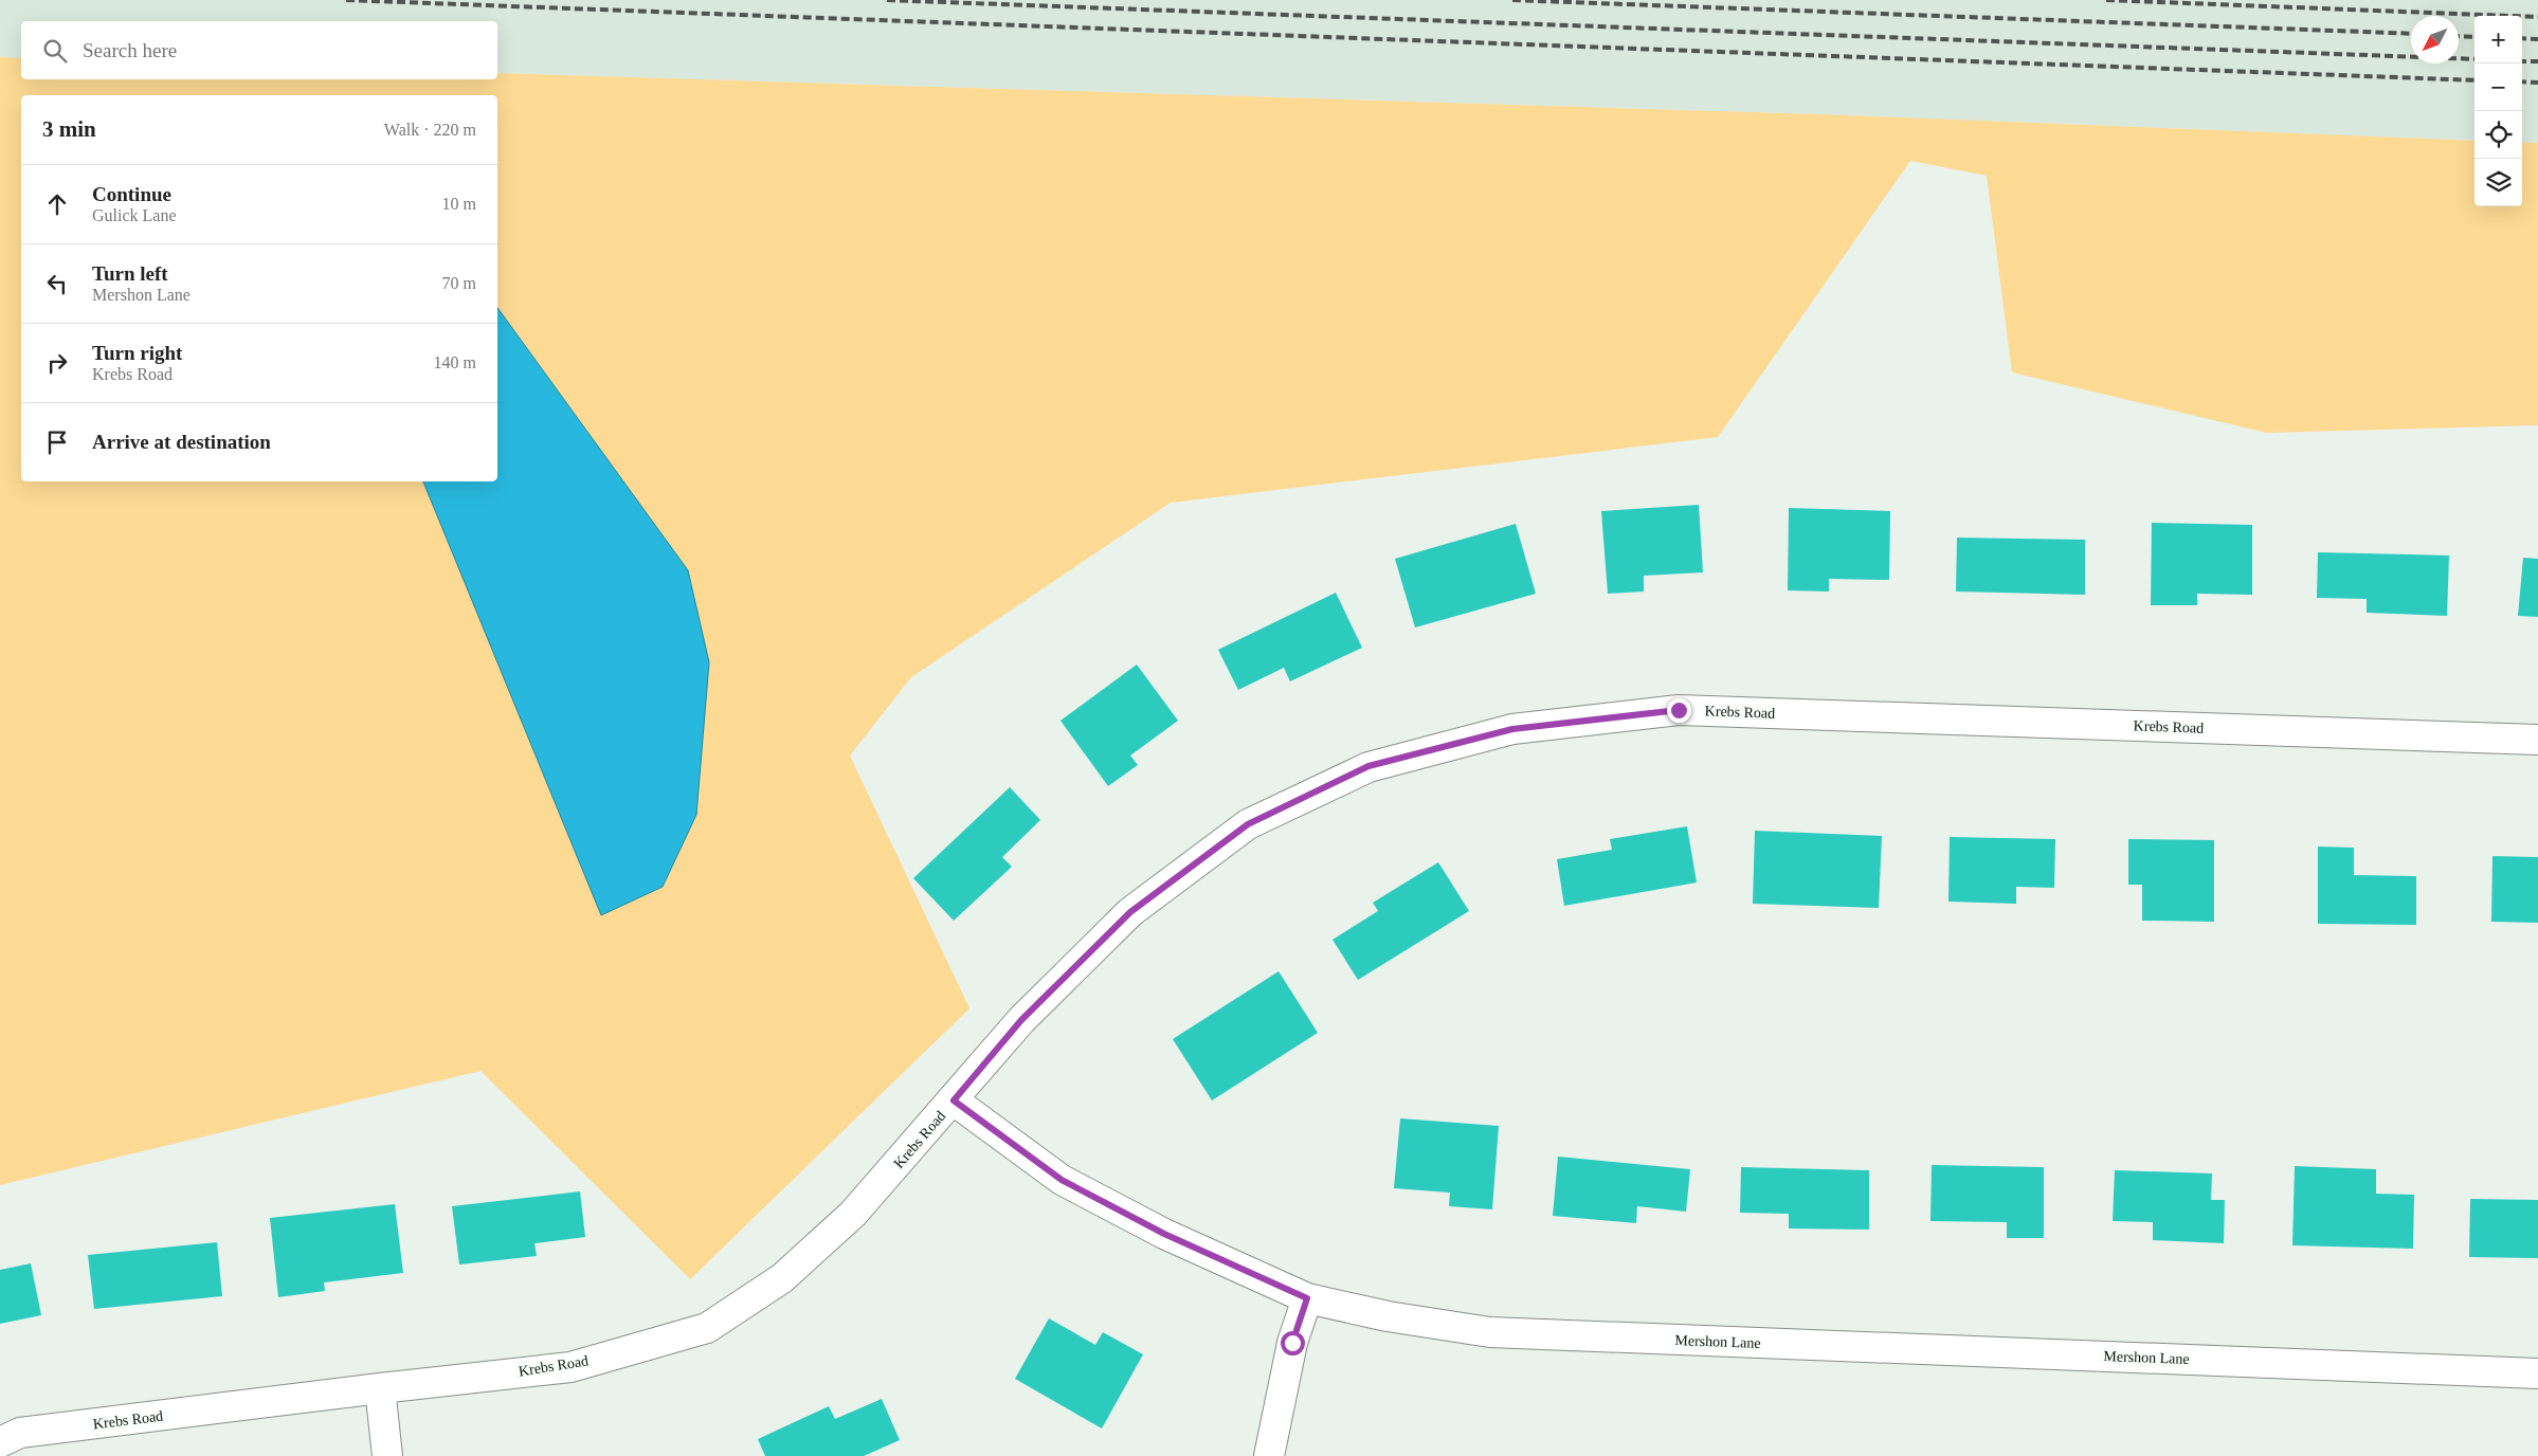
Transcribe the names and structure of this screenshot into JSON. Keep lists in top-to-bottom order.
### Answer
{
  "streets": {
    "street": ["Krebs Road", "Mershon Lane"]
  },
  "crossings": [
    ["Krebs Road", "Mershon Lane"]
  ],
  "north": "bottom left",
  "page": {
    "map_buttons": ["+", "−"],
    "search": "Search here",
    "heading": ["3 min", "Walk · 220 m"],
    "list": [
      ["Continue", "Gulick Lane", "10 m"],
      ["Turn left", "Mershon Lane", "70 m"],
      ["Turn right", "Krebs Road", "140 m"],
      "Arrive at destination"
    ]
  }
}
